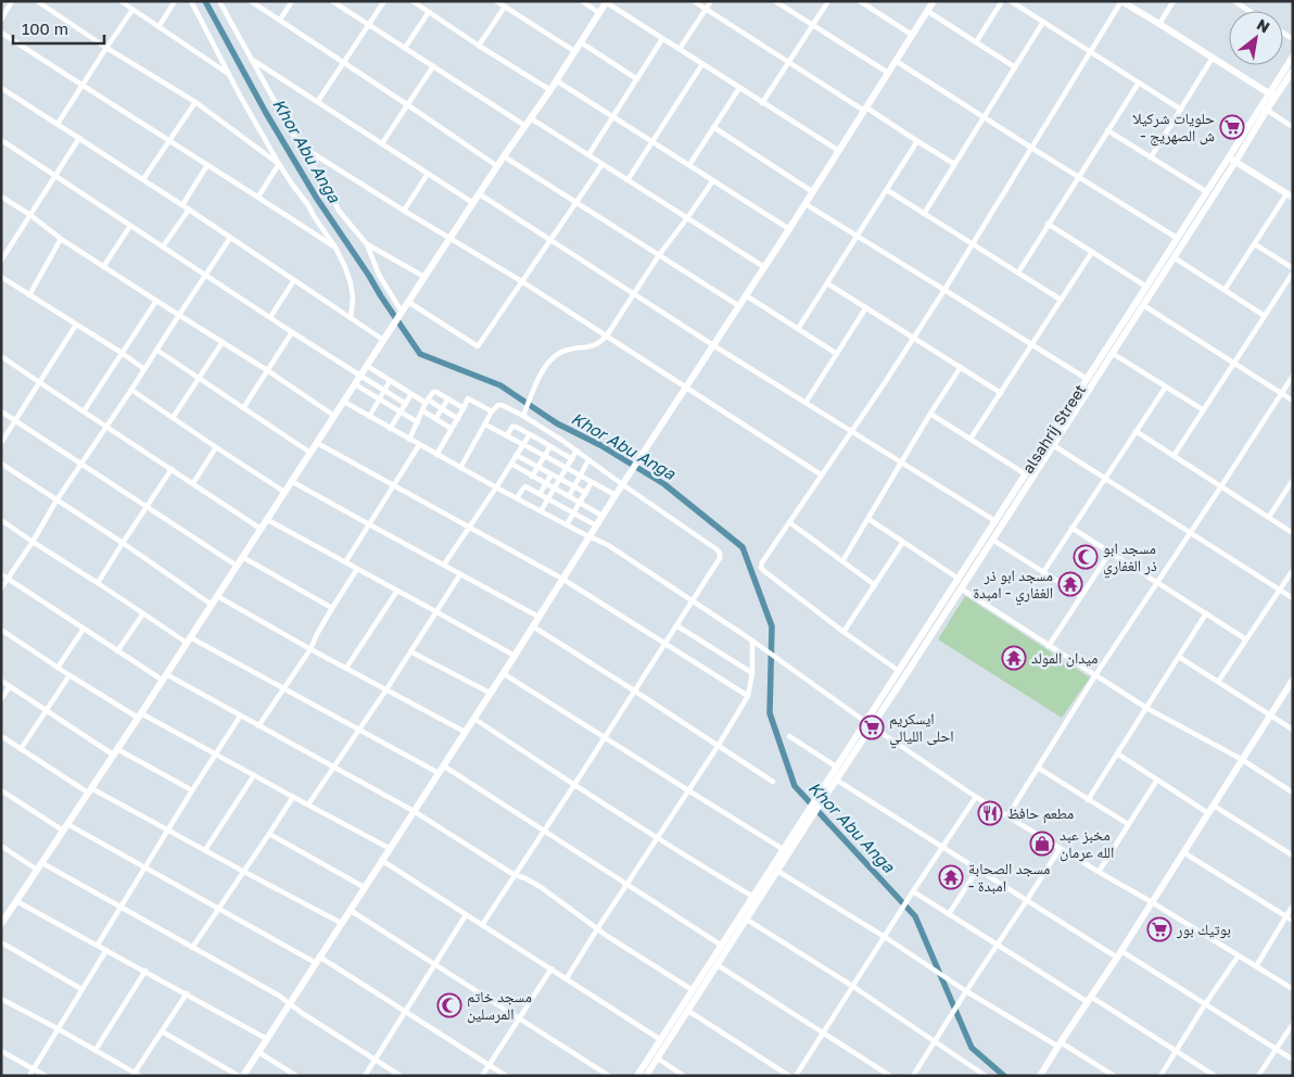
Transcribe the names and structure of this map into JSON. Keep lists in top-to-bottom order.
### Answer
{
  "streets": {
    "street": ["alsahrij Street"]
  },
  "water": ["Khor Abu Anga"],
  "places": {
    "supermarket": ["حلويات شركيلا - ش الصهريج", "ايسكريم احلى الليالي", "بوتيك بور"],
    "mosque": ["مسجد ابو ذر الغفاري", "مسجد خاتم المرسلين"],
    "temple": ["مسجد ابو ذر الغفاري - امبدة", "ميدان المولد", "مسجد الصحابة - امبدة"],
    "restaurant": ["مطعم حافظ"],
    "shop": ["مخبز عبد الله عرمان"]
  },
  "scale_bar": "100 m",
  "north": "top right"
}
